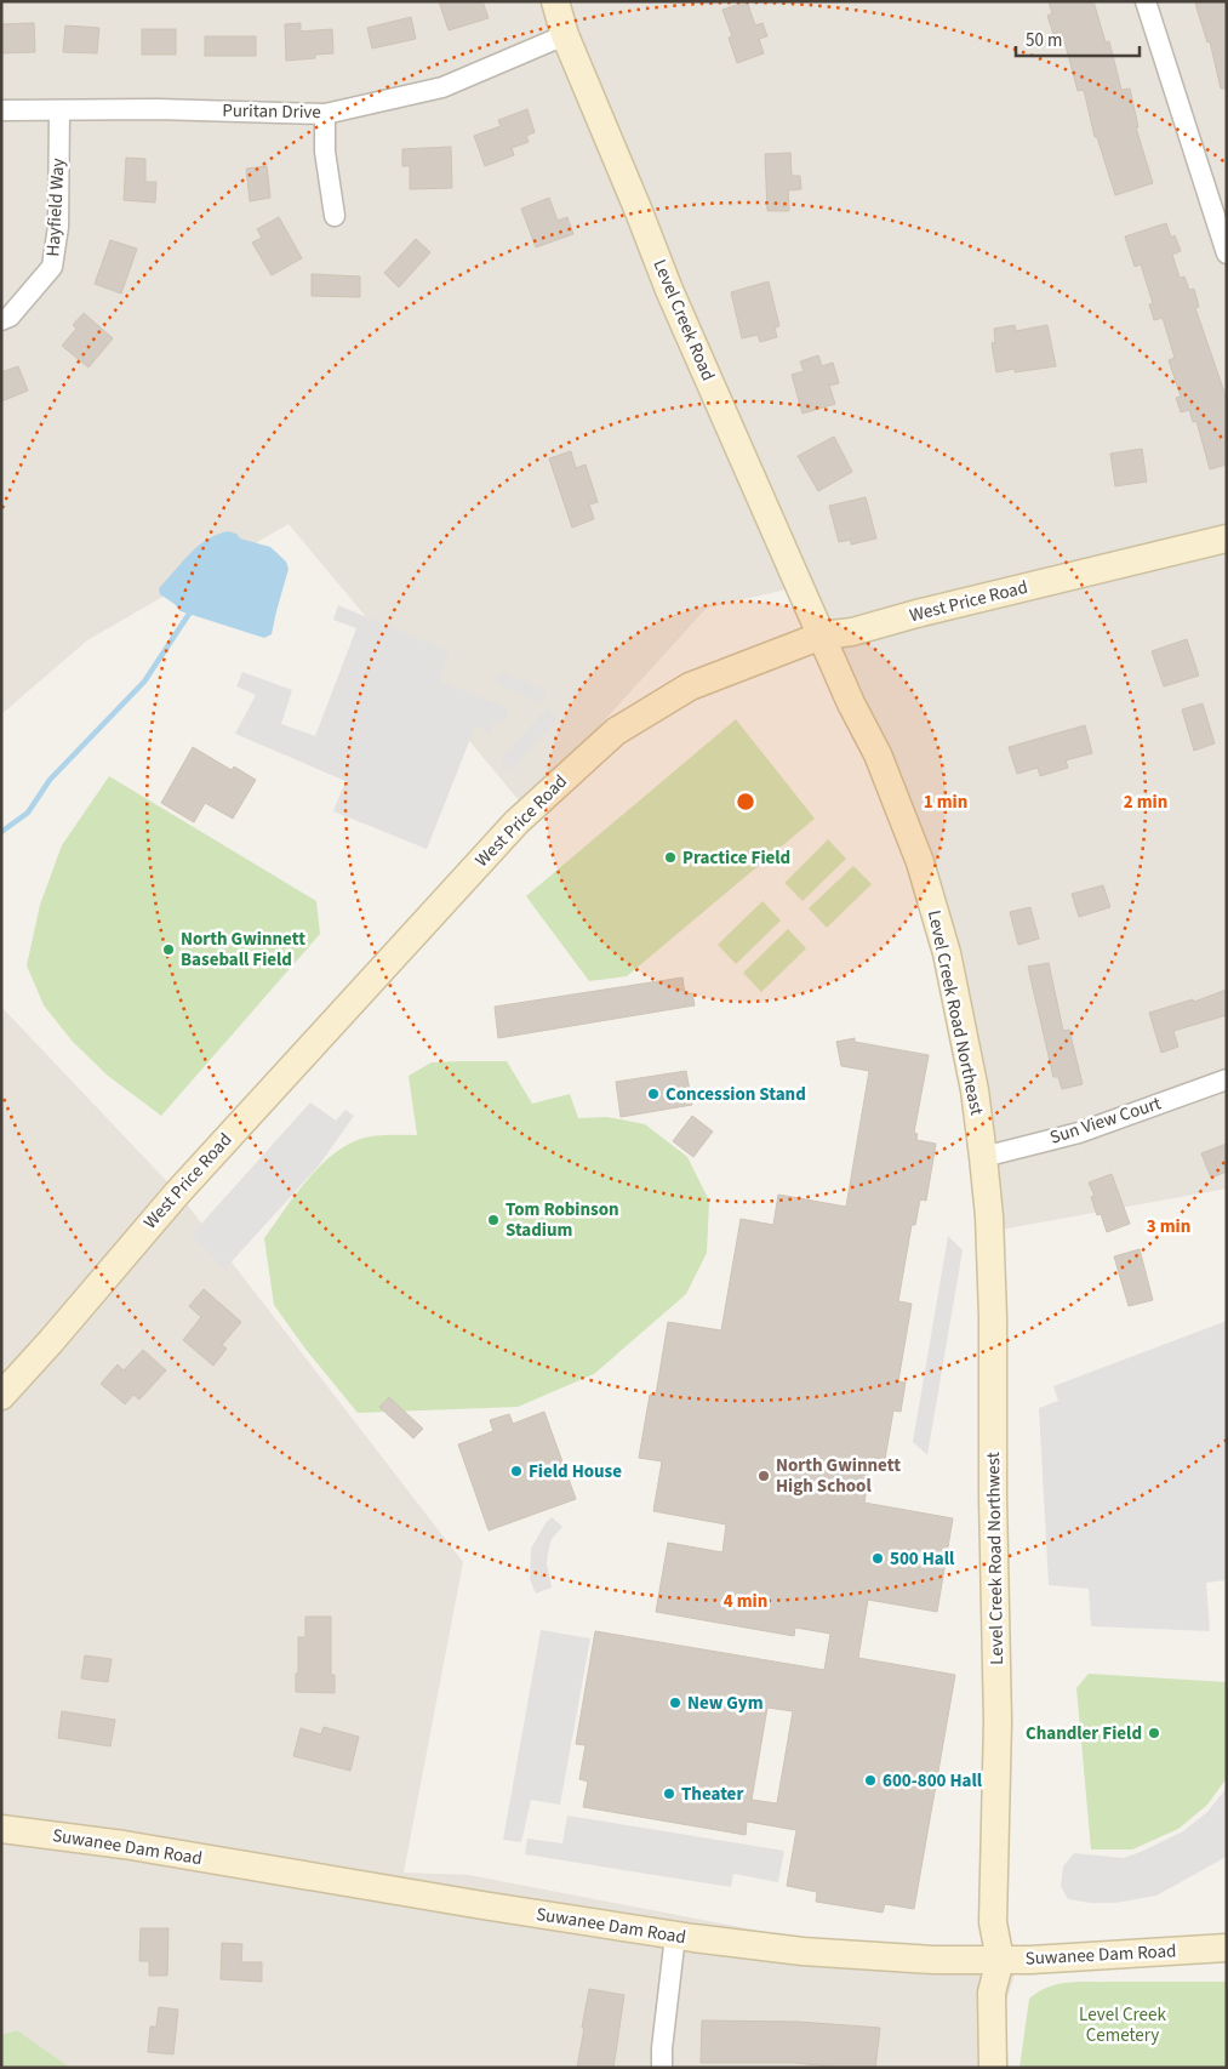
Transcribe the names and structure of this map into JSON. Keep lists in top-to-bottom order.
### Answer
{
  "streets": {
    "street": [
      "Puritan Drive",
      "Hayfield Way",
      "Level Creek Road",
      "West Price Road",
      "Level Creek Road Northeast",
      "Sun View Court",
      "Level Creek Road Northwest",
      "Suwanee Dam Road"
    ]
  },
  "crossings": [
    ["Puritan Drive", "Hayfield Way"],
    ["Puritan Drive", "Level Creek Road"],
    ["Level Creek Road", "West Price Road"],
    ["Level Creek Road", "Level Creek Road Northeast"],
    ["West Price Road", "Level Creek Road Northeast"],
    ["Level Creek Road Northeast", "Sun View Court"],
    ["Level Creek Road Northeast", "Level Creek Road Northwest"],
    ["Sun View Court", "Level Creek Road Northwest"],
    ["Level Creek Road Northwest", "Suwanee Dam Road"]
  ],
  "parks": ["Level Creek Cemetery"],
  "places": [
    "Practice Field",
    "North Gwinnett Baseball Field",
    "Concession Stand",
    "Tom Robinson Stadium",
    "Field House",
    "North Gwinnett High School",
    "500 Hall",
    "New Gym",
    "Chandler Field",
    "600-800 Hall",
    "Theater"
  ],
  "scale_bar": "50 m",
  "rings": [
    "1 min",
    "2 min",
    "3 min",
    "4 min"
  ]
}
